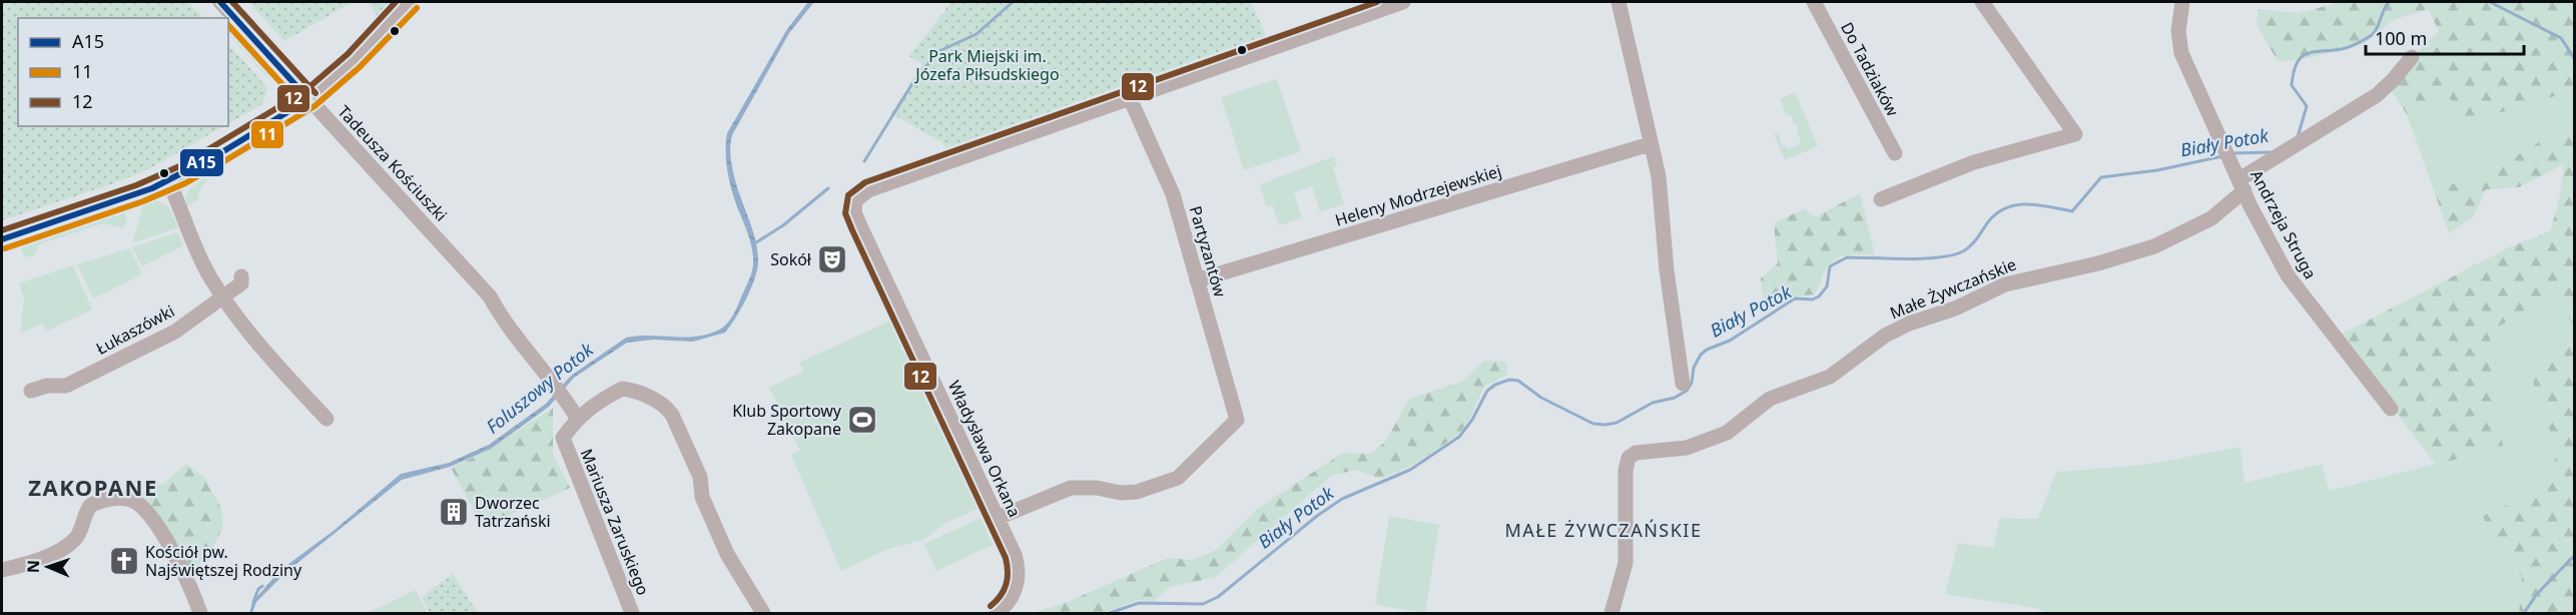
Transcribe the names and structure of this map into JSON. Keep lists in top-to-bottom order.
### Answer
{
  "streets": {
    "street": [
      "Do Tadziaków",
      "Tadeusza Kościuszki",
      "Heleny Modrzejewskiej",
      "Andrzeja Struga",
      "Partyzantów",
      "Małe Żywczańskie",
      "Łukaszówki",
      "Władysława Orkana",
      "Mariusza Zaruskiego"
    ]
  },
  "crossings": [
    ["Tadeusza Kościuszki", "Mariusza Zaruskiego"],
    ["Heleny Modrzejewskiej", "Partyzantów"],
    ["Andrzeja Struga", "Małe Żywczańskie"],
    ["Partyzantów", "Władysława Orkana"]
  ],
  "districts": ["ZAKOPANE", "MAŁE ŻYWCZAŃSKIE"],
  "water": ["Biały Potok", "Foluszowy Potok"],
  "parks": ["Park Miejski im. Józefa Piłsudskiego"],
  "places": {
    "theatre": ["Sokół"],
    "sports": ["Klub Sportowy Zakopane"],
    "building": ["Dworzec Tatrzański"],
    "church": ["Kościół pw. Najświętszej Rodziny"]
  },
  "lines": ["transit line A15", "transit line 12", "transit line 11"],
  "legend": ["A15", "11", "12"],
  "scale_bar": "100 m",
  "north": "left"
}
